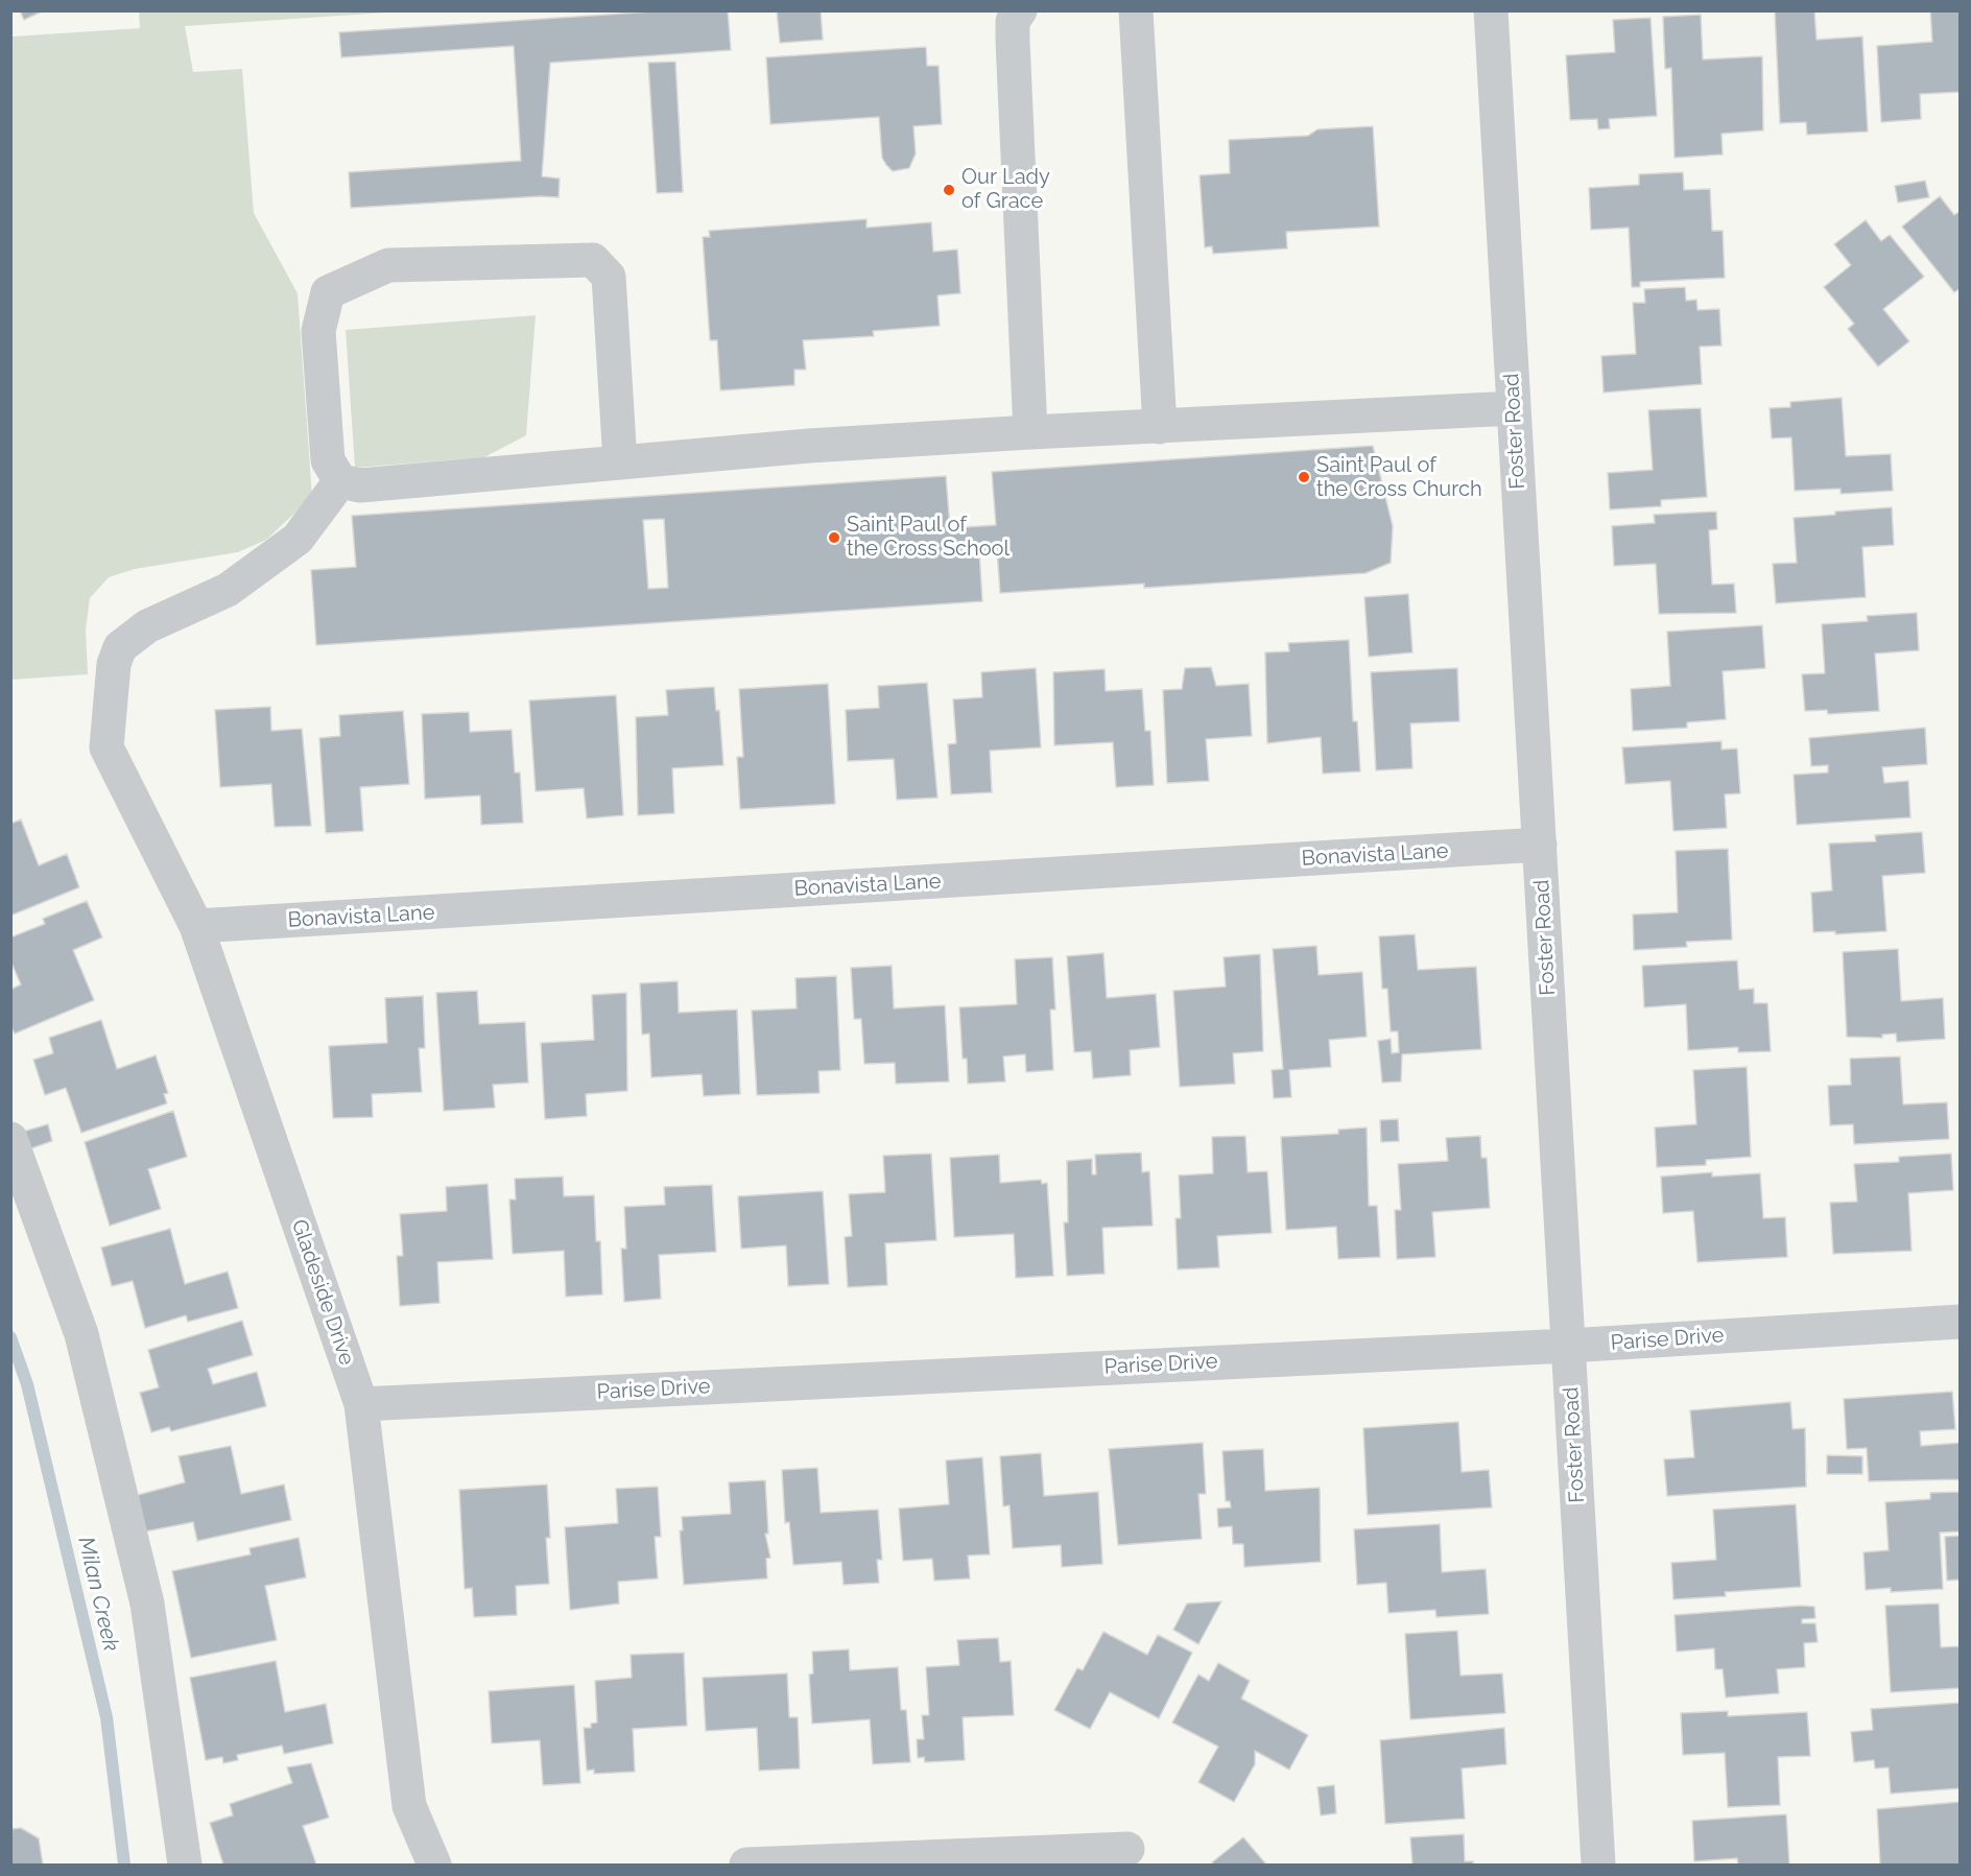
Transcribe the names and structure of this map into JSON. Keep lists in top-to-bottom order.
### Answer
{
  "streets": {
    "street": [
      "Foster Road",
      "Bonavista Lane",
      "Gladeside Drive",
      "Parise Drive"
    ]
  },
  "crossings": [
    ["Foster Road", "Bonavista Lane"],
    ["Foster Road", "Parise Drive"],
    ["Bonavista Lane", "Gladeside Drive"],
    ["Gladeside Drive", "Parise Drive"]
  ],
  "water": ["Milan Creek"],
  "places": ["Our Lady of Grace", "Saint Paul of the Cross Church", "Saint Paul of the Cross School"]
}
